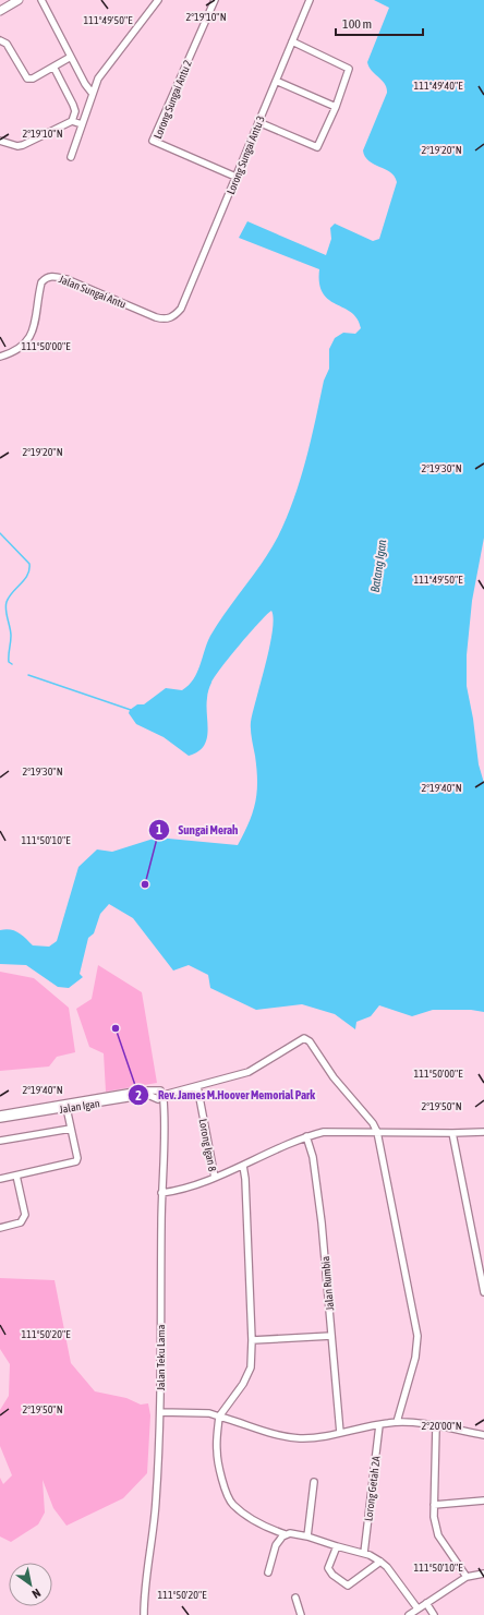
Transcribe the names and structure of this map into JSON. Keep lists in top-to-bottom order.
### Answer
{
  "streets": {
    "street": [
      "Lorong Sungai Antu 2",
      "Lorong Sungai Antu 3",
      "Jalan Sungai Antu",
      "Jalan Igan",
      "Lorong Igan 8",
      "Jalan Rumbia",
      "Jalan Teku Lama",
      "Lorong Getah 2A"
    ]
  },
  "crossings": [
    ["Lorong Sungai Antu 2", "Lorong Sungai Antu 3"],
    ["Lorong Sungai Antu 3", "Jalan Sungai Antu"],
    ["Jalan Igan", "Jalan Teku Lama"]
  ],
  "water": ["Batang Igan"],
  "places": ["Sungai Merah", "Rev. James M.Hoover Memorial Park"],
  "scale_bar": "100 m",
  "north": "bottom right",
  "coordinates": [
    "2°19'10\"N",
    "111°49'50\"E",
    "111°49'40\"E",
    "2°19'20\"N",
    "111°50'00\"E",
    "2°19'30\"N",
    "2°19'40\"N",
    "111°50'10\"E",
    "2°19'50\"N",
    "111°50'20\"E",
    "2°20'00\"N"
  ]
}
